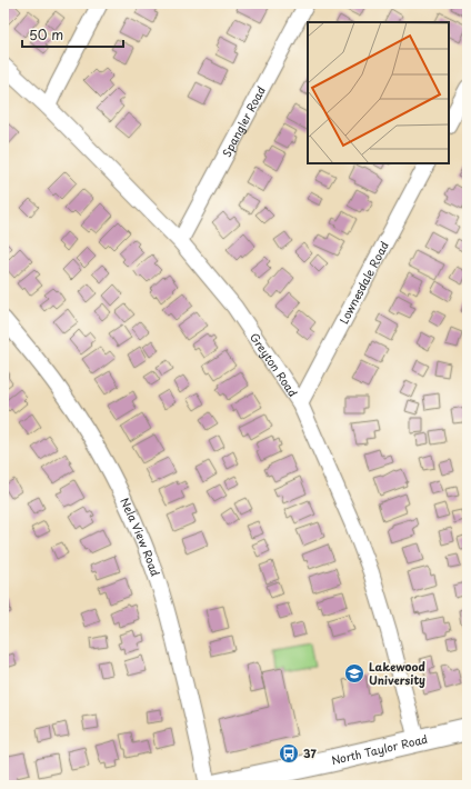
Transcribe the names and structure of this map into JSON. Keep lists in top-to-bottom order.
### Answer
{
  "streets": {
    "street": [
      "Spangler Road",
      "Lownesdale Road",
      "Greyton Road",
      "Nela View Road",
      "North Taylor Road"
    ]
  },
  "crossings": [
    ["Spangler Road", "Greyton Road"],
    ["Lownesdale Road", "Greyton Road"],
    ["Greyton Road", "North Taylor Road"]
  ],
  "places": {
    "school or university": ["Lakewood University"],
    "bus stop": ["37"]
  },
  "scale_bar": "50 m"
}
